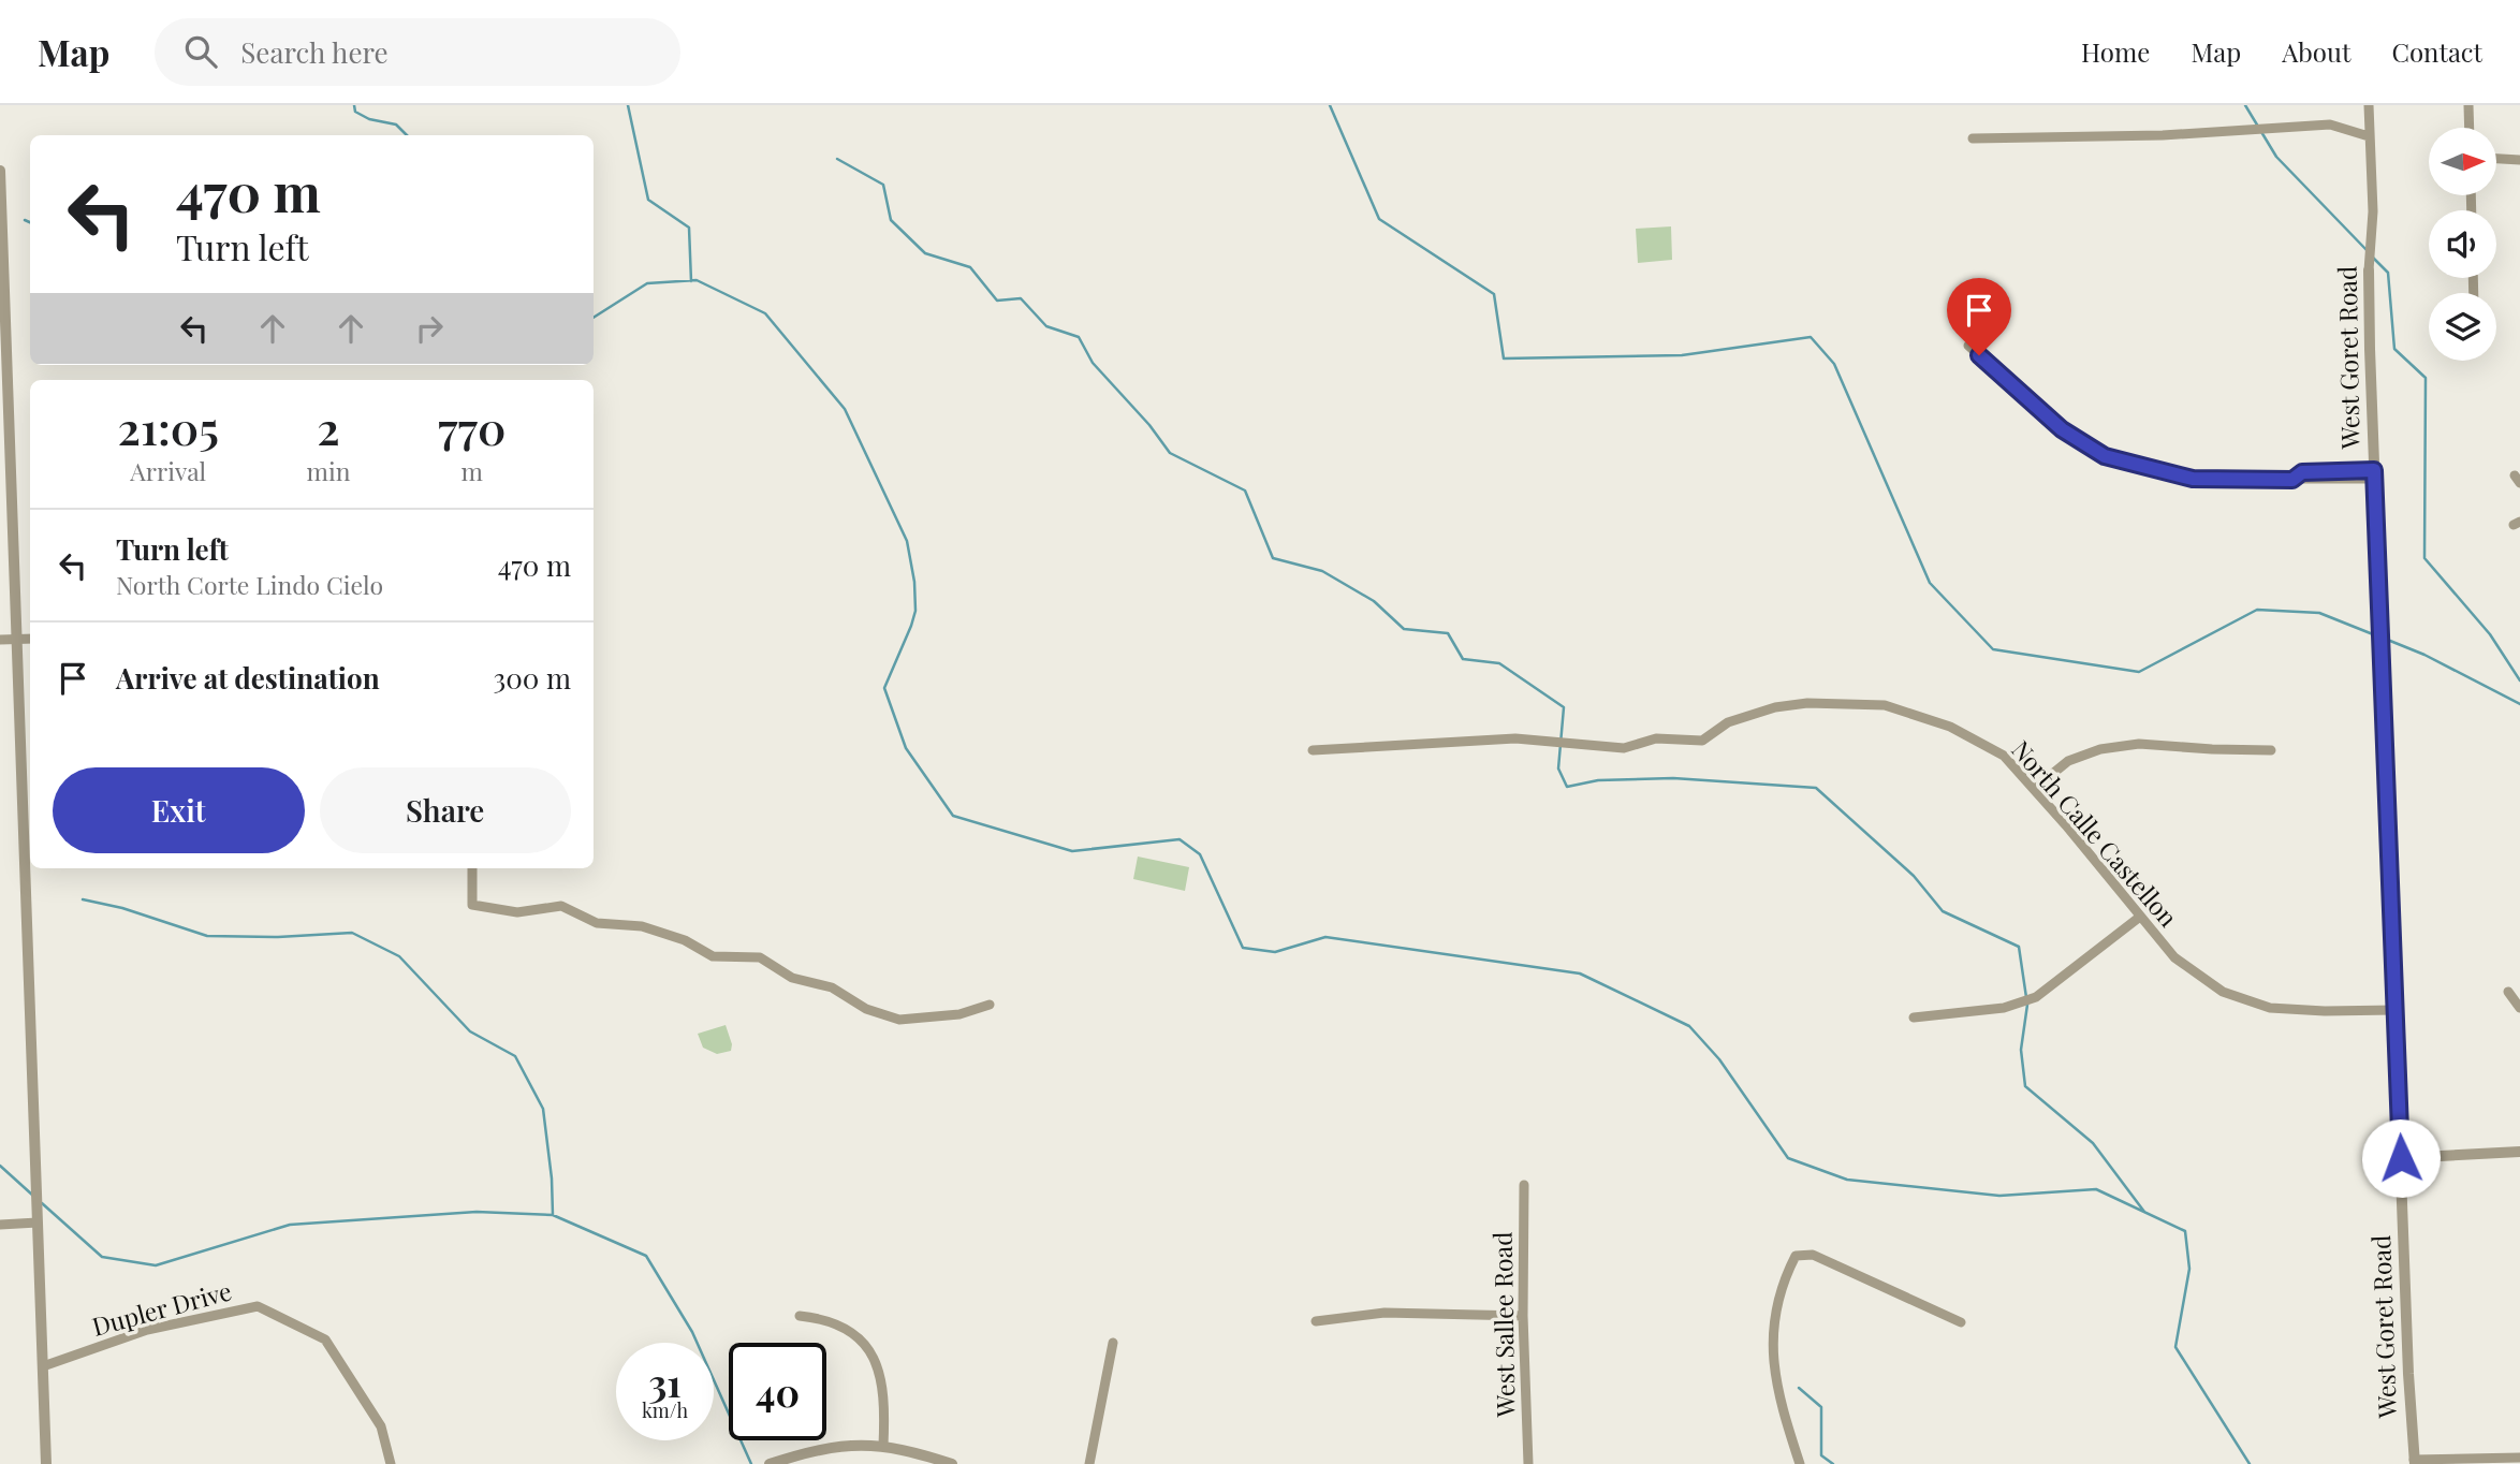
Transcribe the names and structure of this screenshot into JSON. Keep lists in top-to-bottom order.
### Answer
{
  "streets": {
    "street": [
      "West Goret Road",
      "North Calle Castellon",
      "Dupler Drive",
      "West Sallee Road"
    ]
  },
  "crossings": [
    ["West Goret Road", "North Calle Castellon"]
  ],
  "north": "right",
  "page": {
    "header": "Map",
    "search": "Search here",
    "nav": [
      "Home",
      "Map",
      "About",
      "Contact"
    ],
    "turn": ["470 m", "Turn left"],
    "eta": [
      "21:05",
      "Arrival",
      "2",
      "min",
      "770",
      "m"
    ],
    "list": [
      {
        "name": "Turn left",
        "note": "North Corte Lindo Cielo",
        "value": "470 m"
      },
      {
        "name": "Arrive at destination",
        "value": "300 m"
      }
    ],
    "buttons": ["Exit", "Share"],
    "speed": "31 km/h",
    "limit": "40"
  }
}
